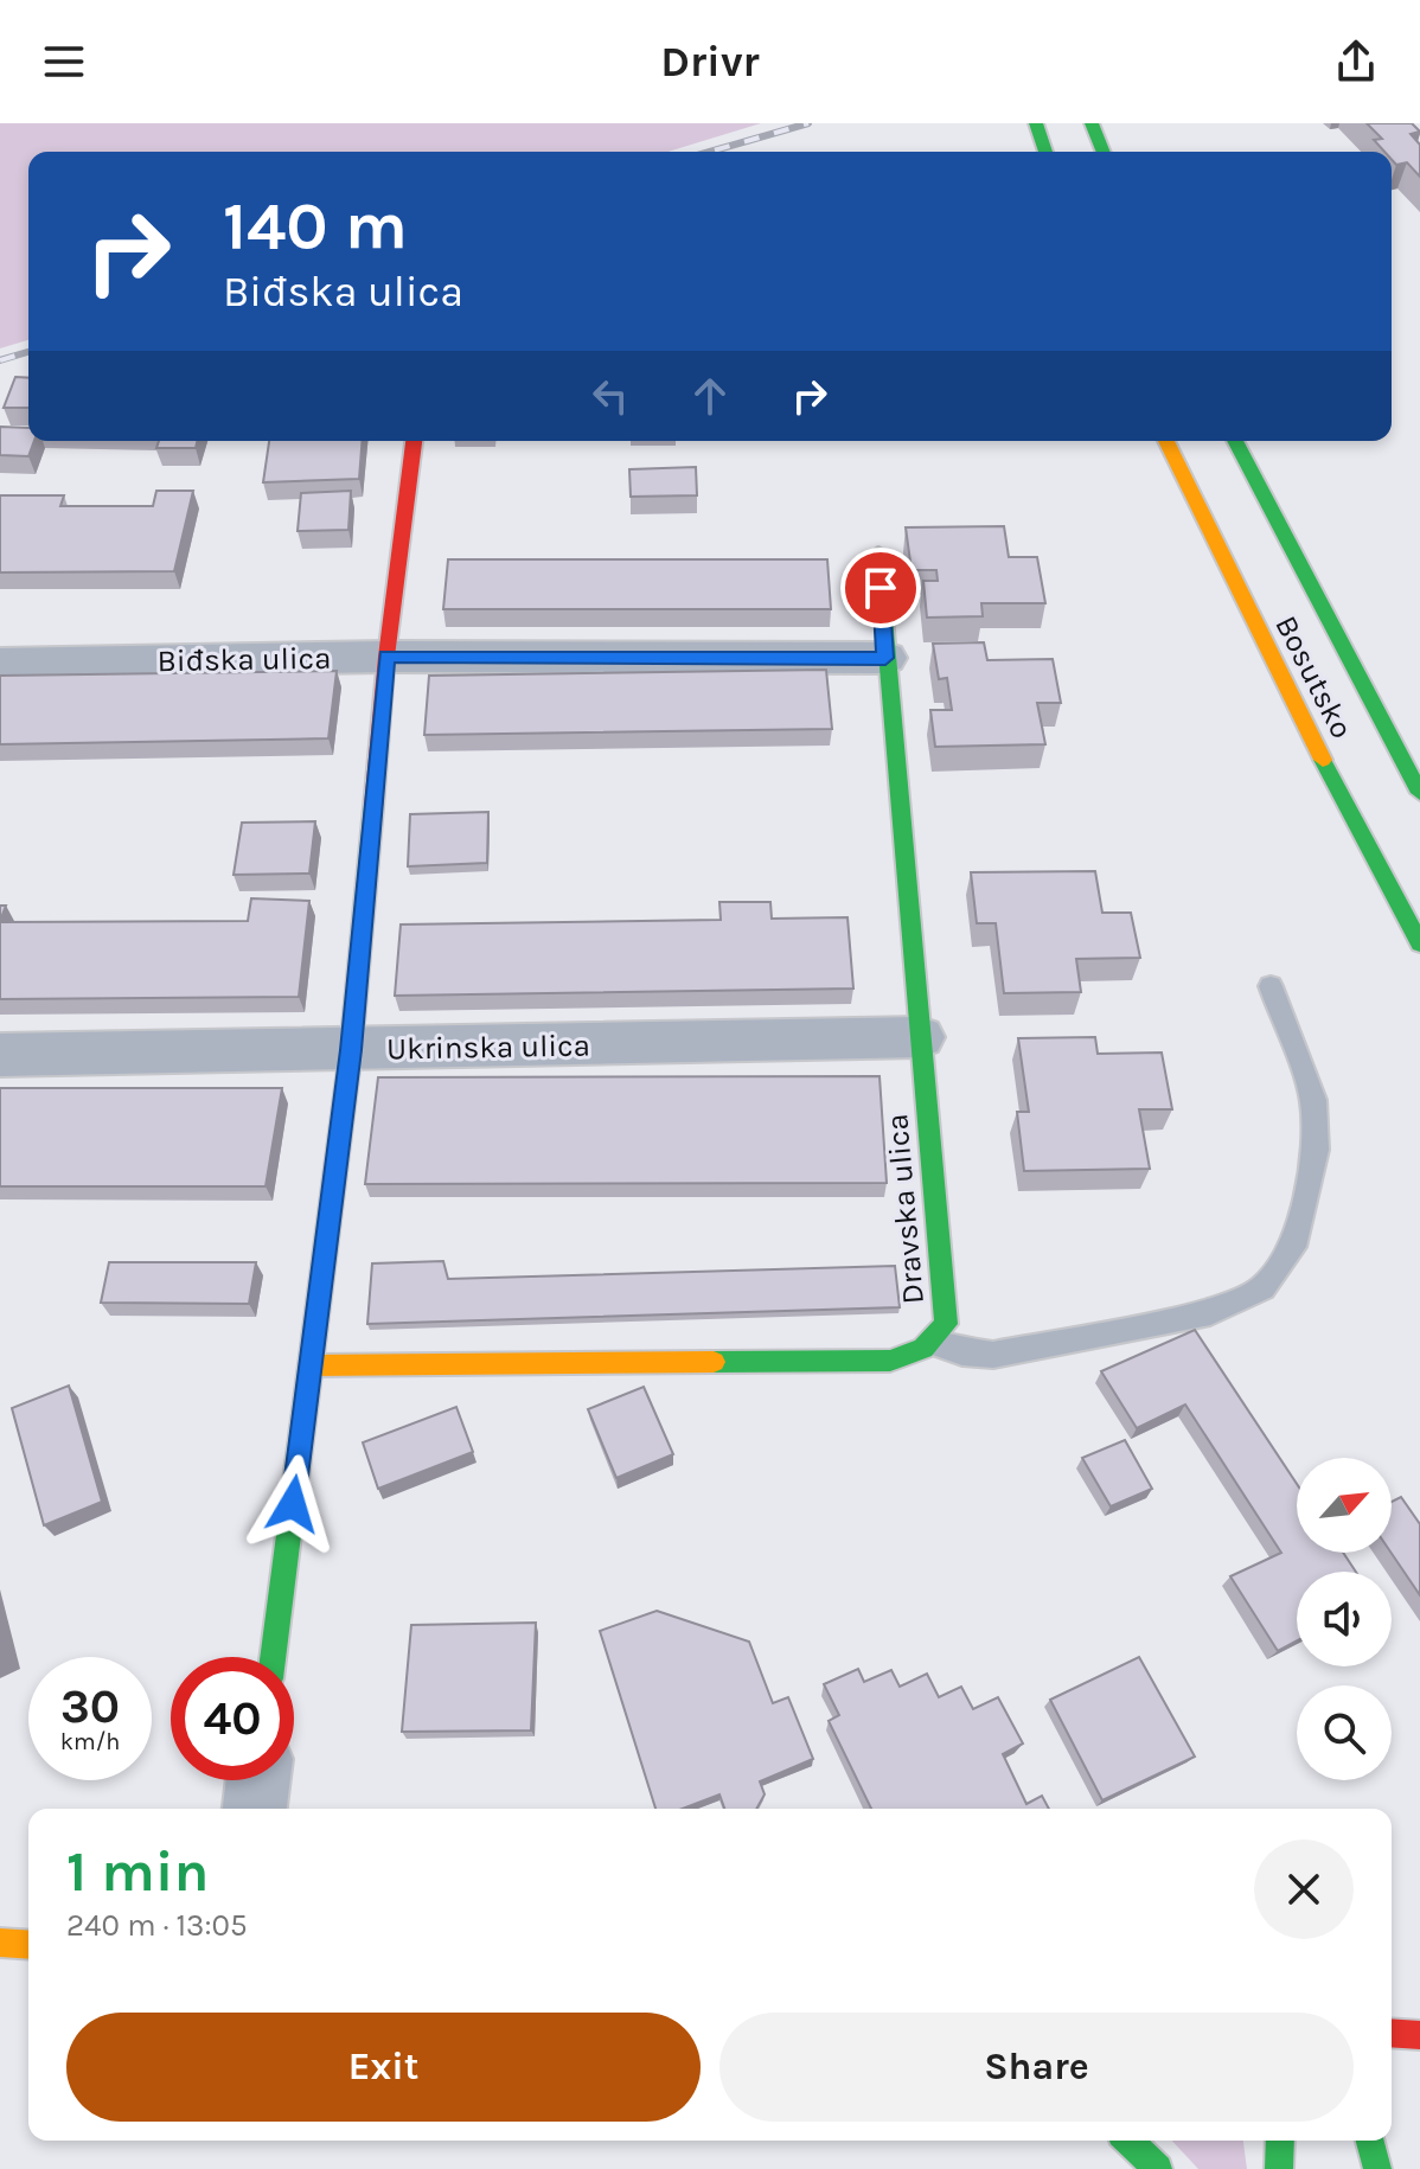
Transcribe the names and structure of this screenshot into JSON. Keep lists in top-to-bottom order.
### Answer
{
  "streets": {
    "main road": ["Bosutsko", "Dravska ulica"],
    "street": ["Biđska ulica", "Ukrinska ulica"]
  },
  "crossings": [
    ["Biđska ulica", "Dravska ulica"],
    ["Ukrinska ulica", "Dravska ulica"]
  ],
  "north": "top right",
  "page": {
    "header": "Drivr",
    "turn": ["140 m", "Biđska ulica"],
    "speed": "30 km/h",
    "limit": "40",
    "heading": ["1 min", "240 m · 13:05"],
    "buttons": ["Exit", "Share"]
  }
}
